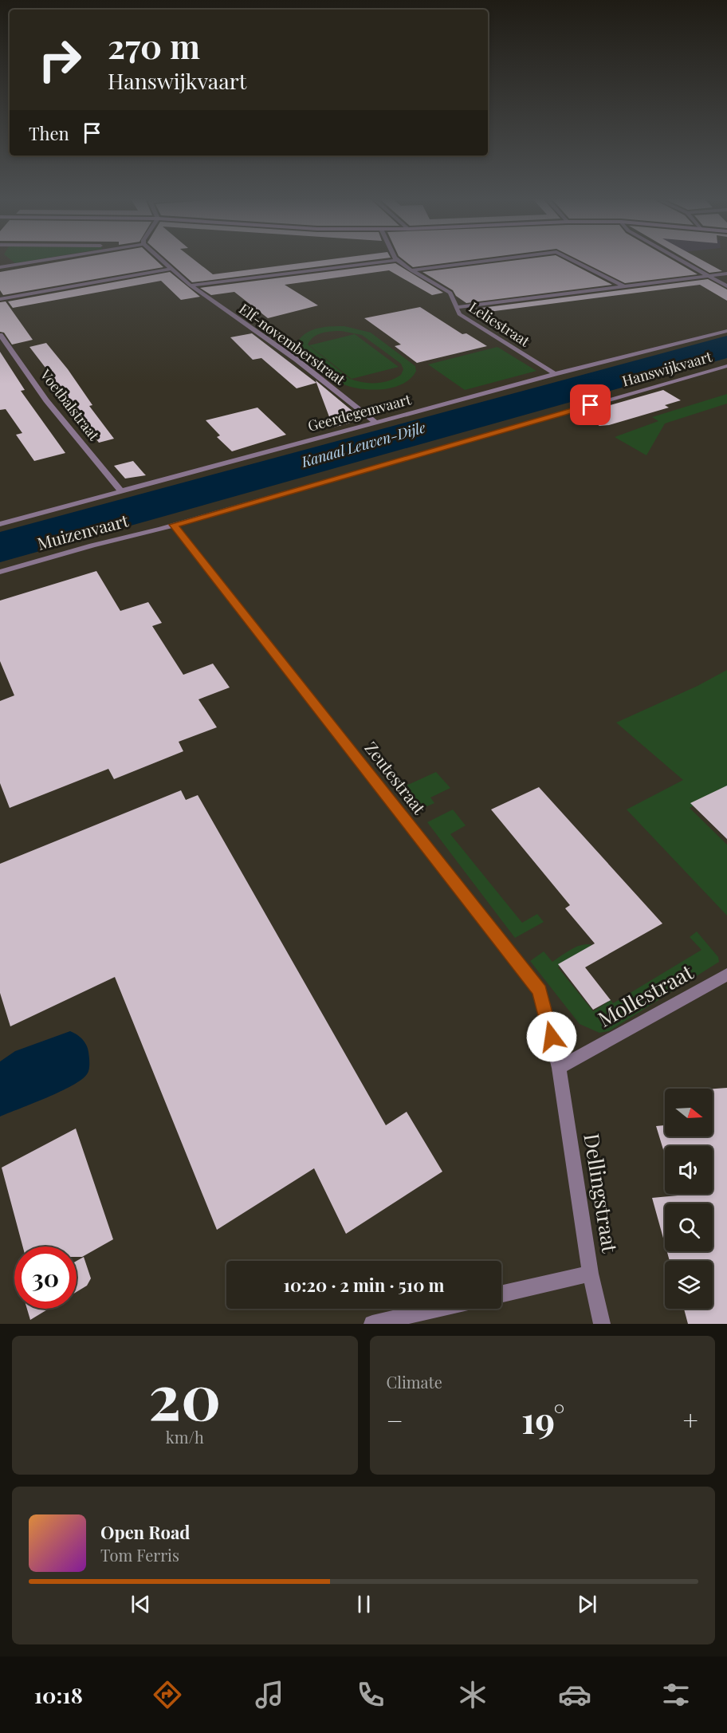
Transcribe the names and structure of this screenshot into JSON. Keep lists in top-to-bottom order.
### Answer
{
  "streets": {
    "street": [
      "Leliestraat",
      "Elf-novemberstraat",
      "Hanswijkvaart",
      "Voetbalstraat",
      "Geerdegemvaart",
      "Muizenvaart",
      "Zeutestraat",
      "Mollestraat",
      "Dellingstraat"
    ]
  },
  "crossings": [
    ["Leliestraat", "Geerdegemvaart"],
    ["Elf-novemberstraat", "Geerdegemvaart"],
    ["Hanswijkvaart", "Muizenvaart"],
    ["Hanswijkvaart", "Zeutestraat"],
    ["Voetbalstraat", "Geerdegemvaart"],
    ["Muizenvaart", "Zeutestraat"],
    ["Zeutestraat", "Mollestraat"],
    ["Zeutestraat", "Dellingstraat"],
    ["Mollestraat", "Dellingstraat"]
  ],
  "water": ["Kanaal Leuven-Dijle"],
  "north": "right",
  "page": {
    "turn": ["270 m", "Hanswijkvaart"],
    "then": "Then",
    "limit": "30",
    "trip": "10:20 · 2 min · 510 m",
    "tile": [
      ["20", "km/h"],
      "Climate"
    ],
    "heat": ["−", "19°", "+"],
    "song": ["Open Road", "Tom Ferris"],
    "tabs": "10:18"
  }
}
